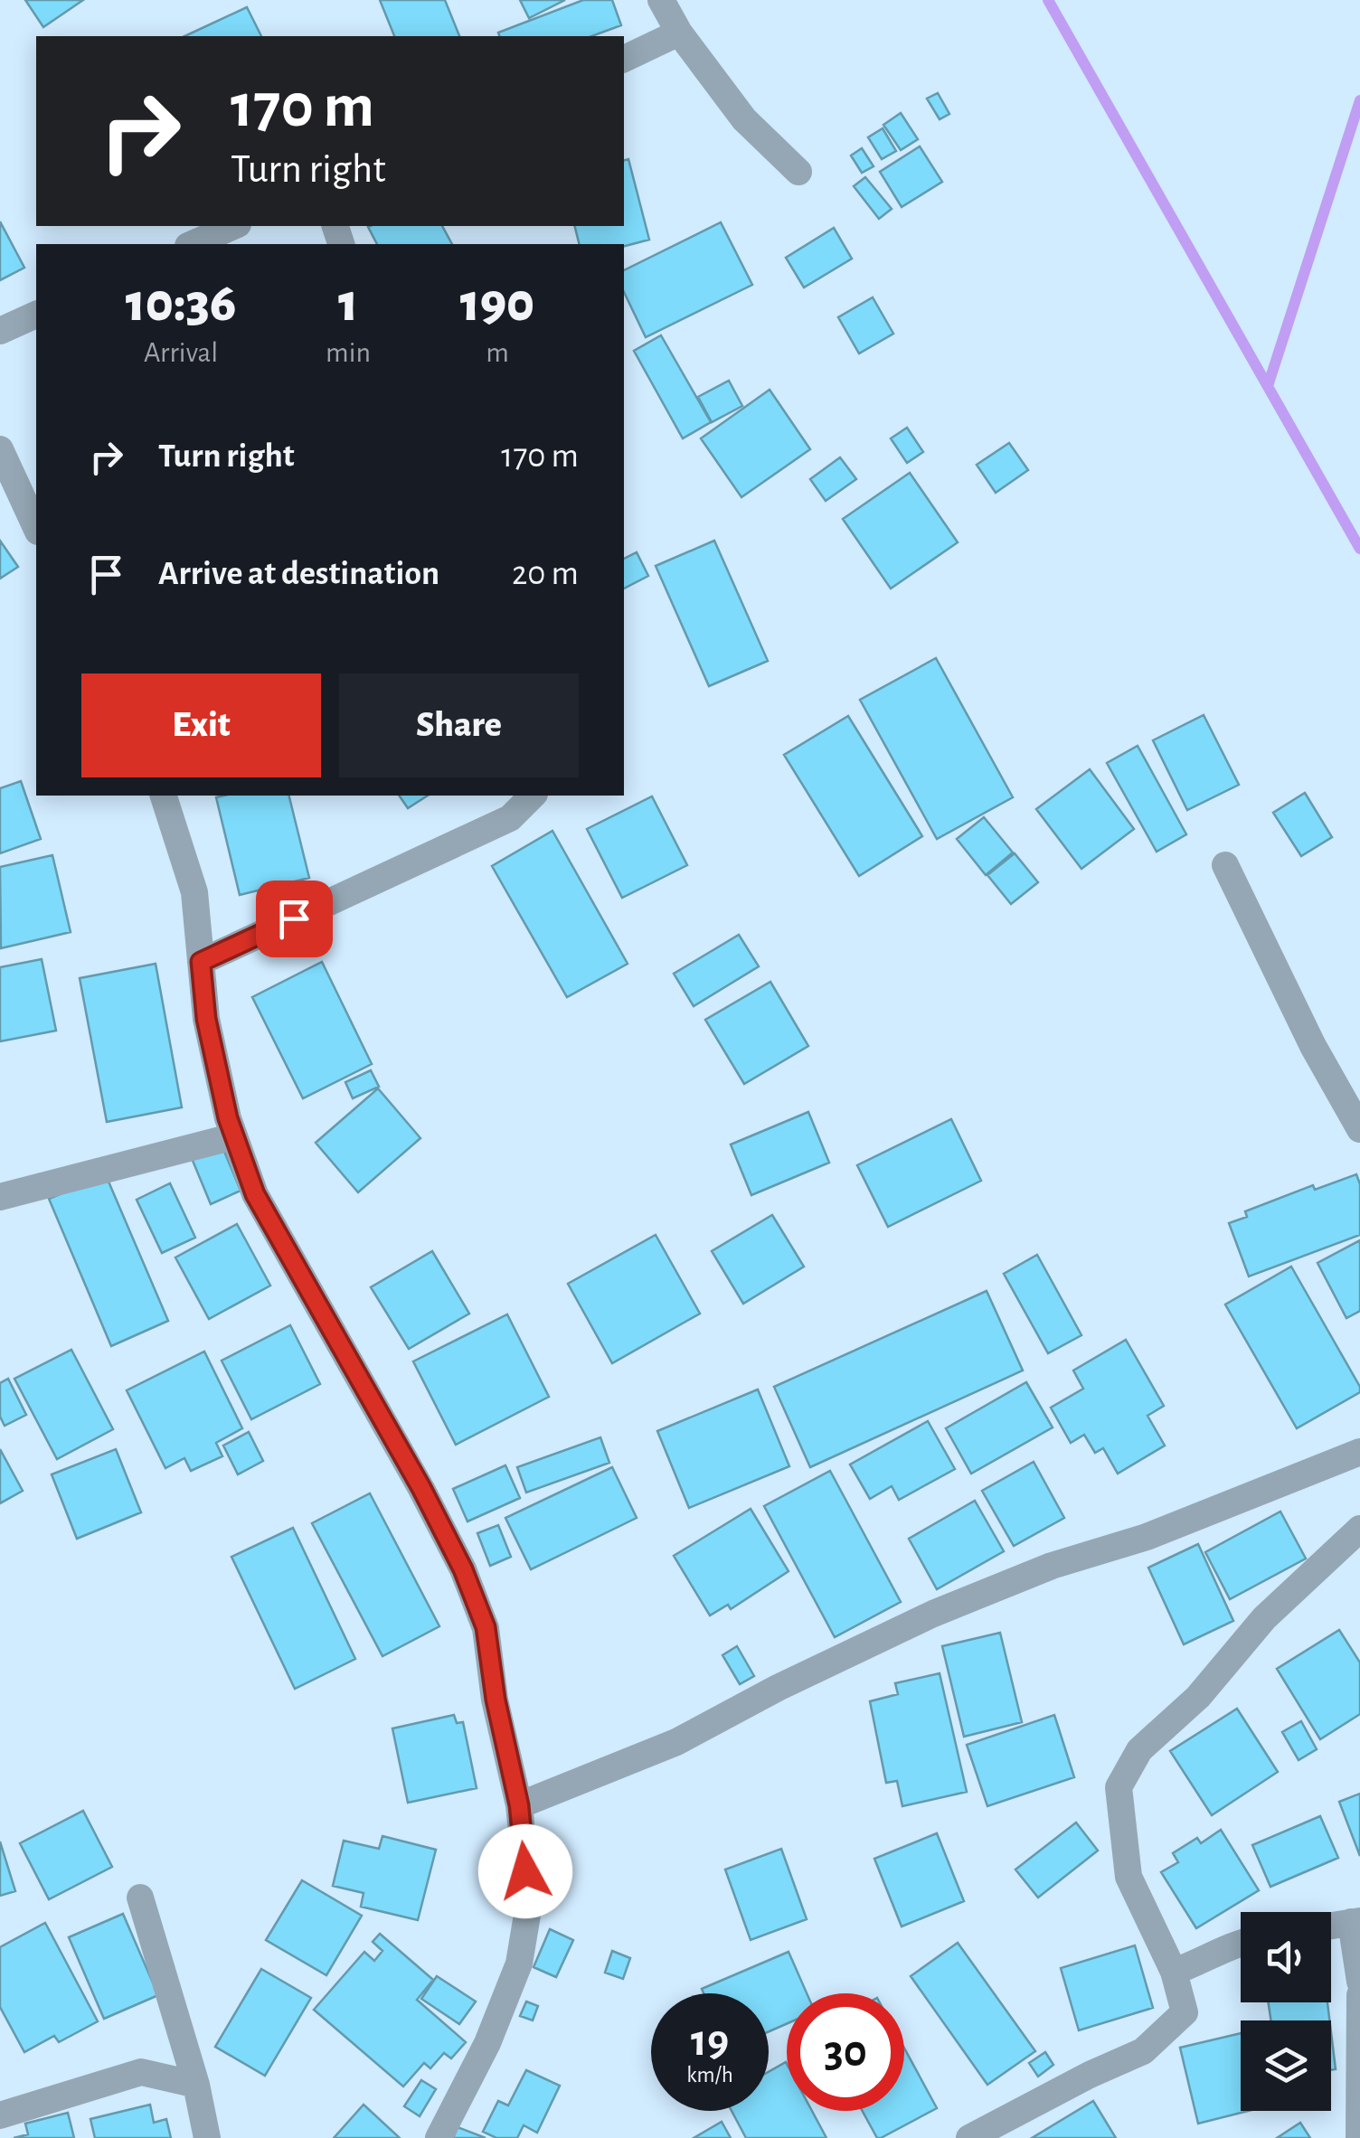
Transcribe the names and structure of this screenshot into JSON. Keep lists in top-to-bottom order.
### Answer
{
  "page": {
    "turn": ["170 m", "Turn right"],
    "eta": [
      "10:36",
      "Arrival",
      "1",
      "min",
      "190",
      "m"
    ],
    "list": [
      {
        "name": "Turn right",
        "value": "170 m"
      },
      {
        "name": "Arrive at destination",
        "value": "20 m"
      }
    ],
    "buttons": ["Exit", "Share"],
    "speed": "19 km/h",
    "limit": "30"
  }
}
